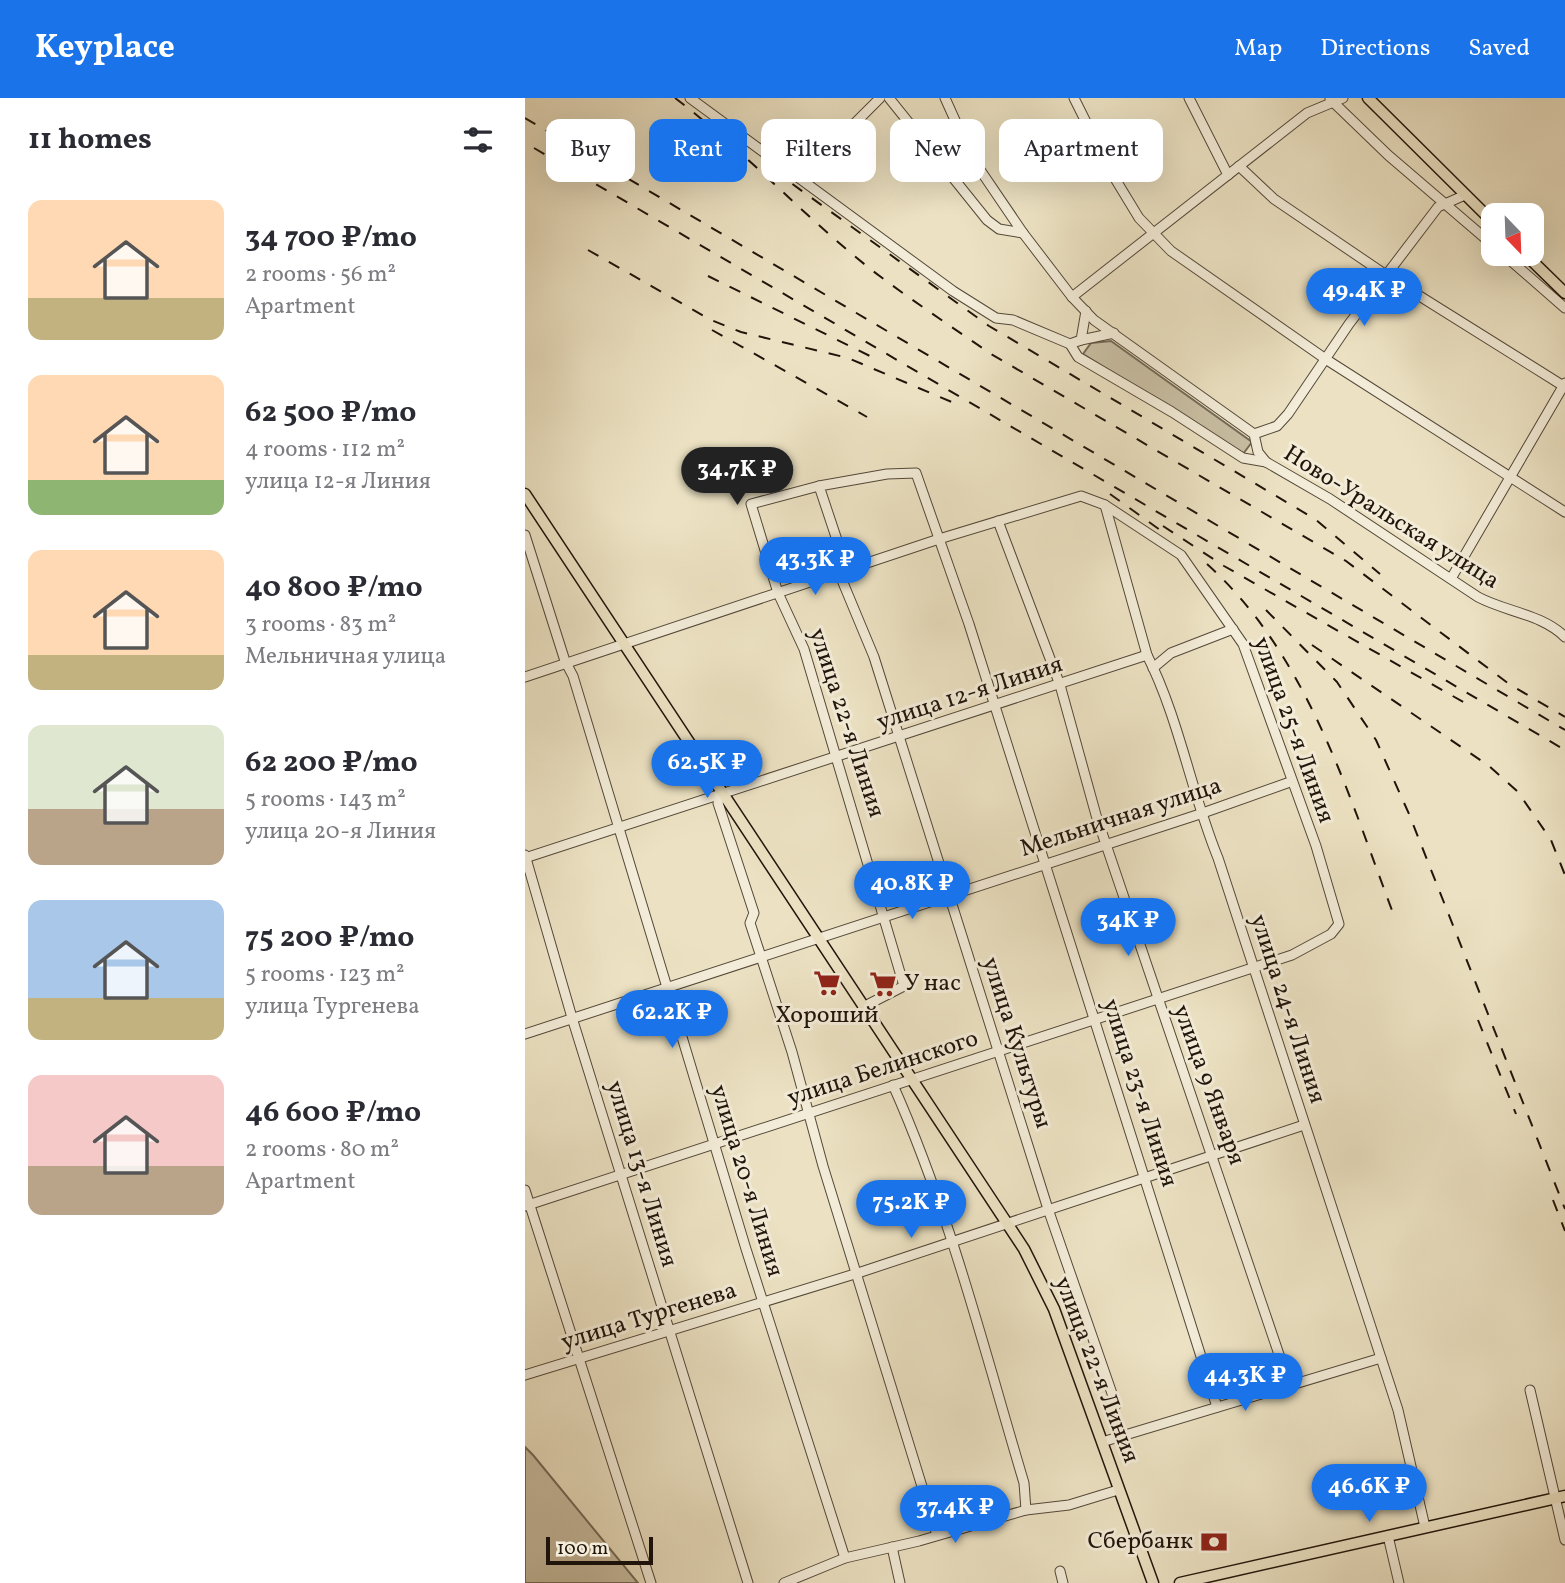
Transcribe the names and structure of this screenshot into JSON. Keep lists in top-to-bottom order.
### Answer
{
  "streets": {
    "main road": ["улица 22-я Линия"],
    "street": [
      "Ново-Уральская улица",
      "улица 12-я Линия",
      "улица 25-я Линия",
      "Мельничная улица",
      "улица 24-я Линия",
      "улица Культуры",
      "улица Белинского",
      "улица 9 Января",
      "улица 23-я Линия",
      "улица 13-я Линия",
      "улица 20-я Линия",
      "улица Тургенева"
    ]
  },
  "crossings": [
    ["улица 12-я Линия", "улица 22-я Линия"],
    ["улица 12-я Линия", "улица 24-я Линия"],
    ["улица 12-я Линия", "улица Культуры"],
    ["улица 12-я Линия", "улица 9 Января"],
    ["улица 12-я Линия", "улица 23-я Линия"],
    ["улица 12-я Линия", "улица 13-я Линия"],
    ["улица 12-я Линия", "улица 20-я Линия"],
    ["улица 22-я Линия", "Мельничная улица"],
    ["улица 22-я Линия", "улица Культуры"],
    ["улица 22-я Линия", "улица Белинского"],
    ["улица 22-я Линия", "улица 23-я Линия"],
    ["улица 22-я Линия", "улица Тургенева"],
    ["улица 25-я Линия", "Мельничная улица"],
    ["улица 25-я Линия", "улица 24-я Линия"],
    ["улица 25-я Линия", "улица Белинского"],
    ["Мельничная улица", "улица 24-я Линия"],
    ["Мельничная улица", "улица Культуры"],
    ["Мельничная улица", "улица 9 Января"],
    ["Мельничная улица", "улица 23-я Линия"],
    ["Мельничная улица", "улица 13-я Линия"],
    ["Мельничная улица", "улица 20-я Линия"],
    ["улица 24-я Линия", "улица Белинского"],
    ["улица 24-я Линия", "улица Тургенева"],
    ["улица Культуры", "улица Белинского"],
    ["улица Культуры", "улица 23-я Линия"],
    ["улица Культуры", "улица Тургенева"],
    ["улица Белинского", "улица 9 Января"],
    ["улица Белинского", "улица 23-я Линия"],
    ["улица Белинского", "улица 13-я Линия"],
    ["улица Белинского", "улица 20-я Линия"],
    ["улица 9 Января", "улица Тургенева"],
    ["улица 23-я Линия", "улица Тургенева"],
    ["улица 13-я Линия", "улица Тургенева"],
    ["улица 20-я Линия", "улица Тургенева"]
  ],
  "places": {
    "supermarket": ["Хороший", "У нас"],
    "bank": ["Сбербанк"]
  },
  "scale_bar": "100 m",
  "north": "bottom right",
  "page": {
    "header": "Keyplace",
    "nav": ["Map", "Directions", "Saved"],
    "heading": "11 homes",
    "chip": [
      "Buy",
      "Rent",
      "Filters",
      "New",
      "Apartment"
    ],
    "list": [
      {
        "name": "34 700 ₽/mo",
        "note": "2 rooms · 56 m² · Apartment"
      },
      {
        "name": "62 500 ₽/mo",
        "note": "4 rooms · 112 m² · улица 12-я Линия"
      },
      {
        "name": "40 800 ₽/mo",
        "note": "3 rooms · 83 m² · Мельничная улица"
      },
      {
        "name": "62 200 ₽/mo",
        "note": "5 rooms · 143 m² · улица 20-я Линия"
      },
      {
        "name": "75 200 ₽/mo",
        "note": "5 rooms · 123 m² · улица Тургенева"
      },
      {
        "name": "46 600 ₽/mo",
        "note": "2 rooms · 80 m² · Apartment"
      }
    ],
    "price": [
      "49.4K ₽",
      "34.7K ₽",
      "43.3K ₽",
      "62.5K ₽",
      "40.8K ₽",
      "34K ₽",
      "62.2K ₽",
      "75.2K ₽",
      "44.3K ₽",
      "46.6K ₽",
      "37.4K ₽"
    ],
    "scale": "100 m"
  }
}
